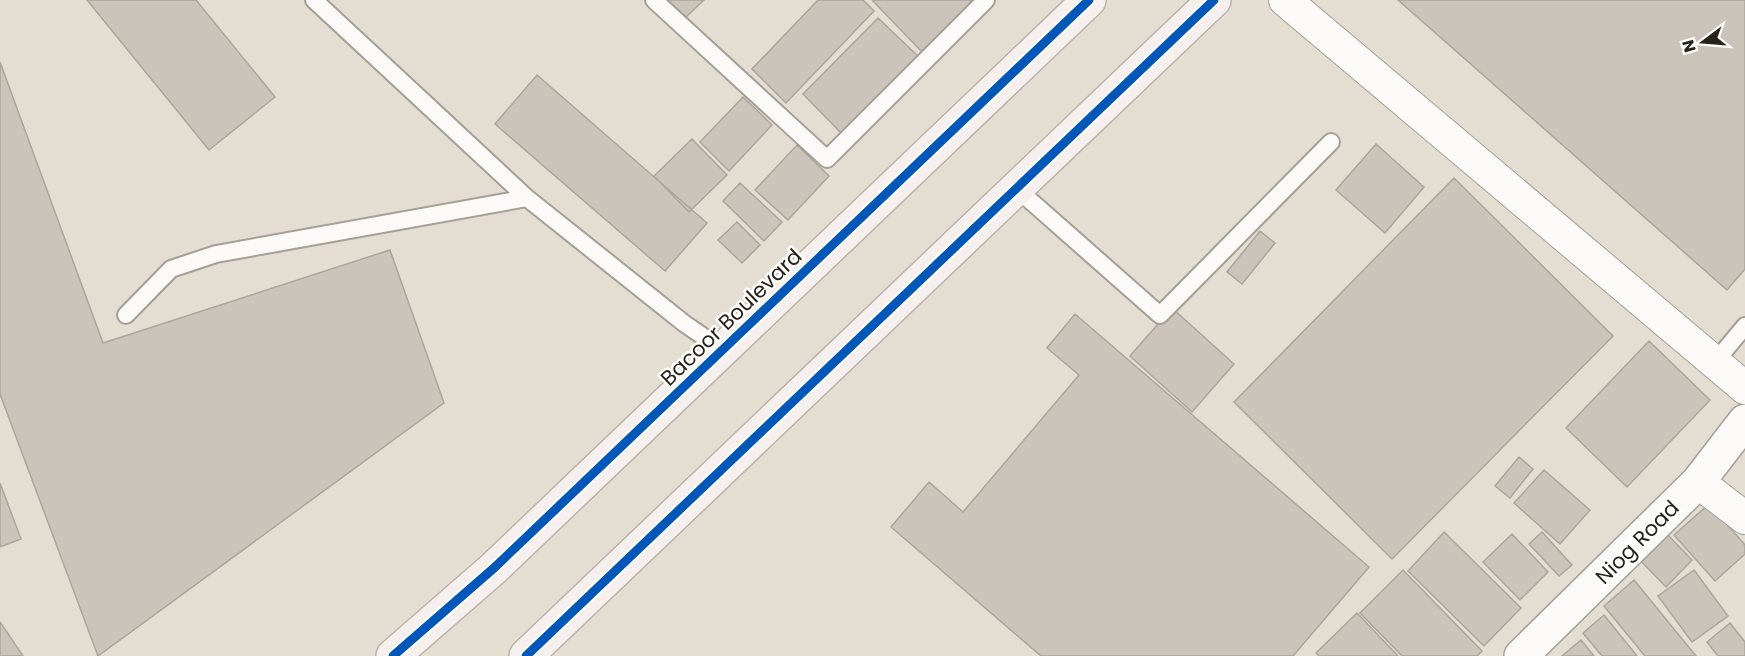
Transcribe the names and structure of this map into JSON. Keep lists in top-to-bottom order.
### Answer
{
  "streets": {
    "main road": ["Bacoor Boulevard"],
    "street": ["Niog Road"]
  },
  "north": "left"
}
